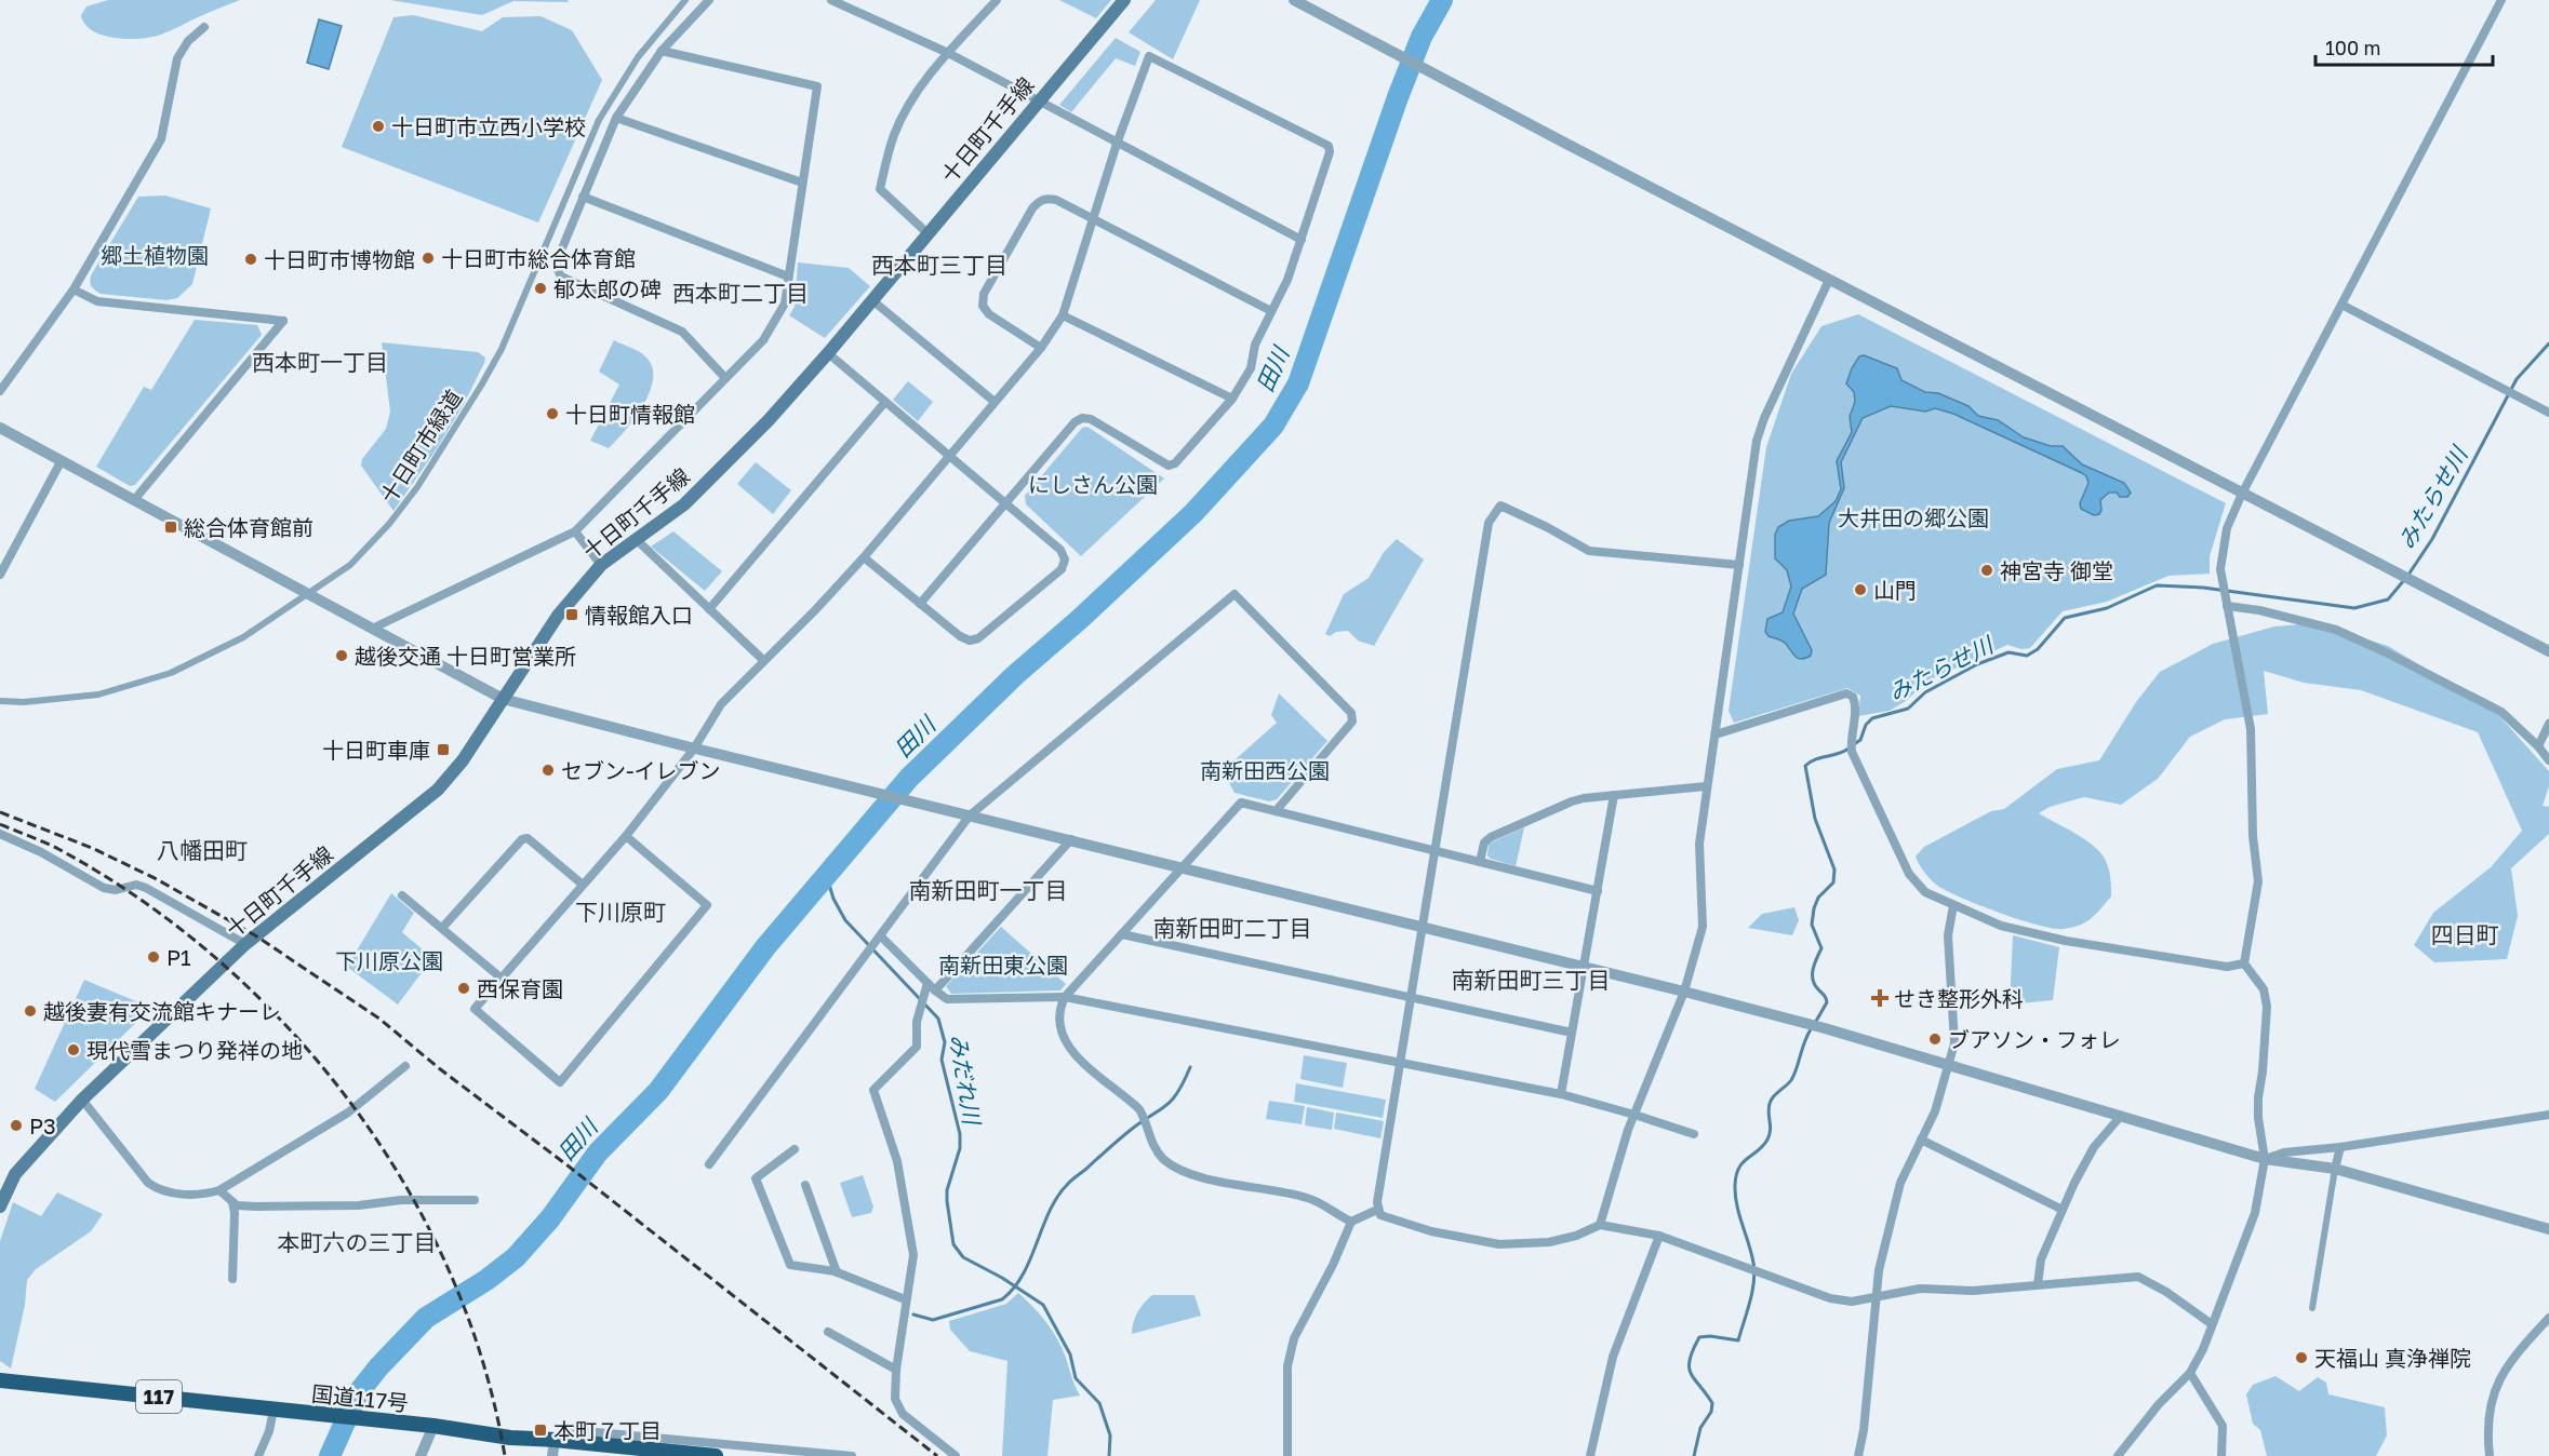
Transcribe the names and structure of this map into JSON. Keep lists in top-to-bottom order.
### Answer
{
  "streets": {
    "highway": ["117", "国道117号"],
    "main road": ["十日町千手線"],
    "street": ["十日町市緑道"]
  },
  "districts": [
    "西本町三丁目",
    "西本町二丁目",
    "西本町一丁目",
    "八幡田町",
    "南新田町一丁目",
    "下川原町",
    "南新田町二丁目",
    "四日町",
    "南新田町三丁目",
    "本町六の三丁目"
  ],
  "water": ["田川", "みたらせ川", "みだれ川"],
  "parks": [
    "郷土植物園",
    "にしさん公園",
    "大井田の郷公園",
    "南新田西公園",
    "下川原公園",
    "南新田東公園"
  ],
  "places": {
    "other": [
      "十日町市立西小学校",
      "十日町市総合体育館",
      "十日町市博物館",
      "郁太郎の碑",
      "十日町情報館",
      "神宮寺 御堂",
      "山門",
      "越後交通 十日町営業所",
      "セブン-イレブン",
      "P1",
      "西保育園",
      "越後妻有交流館キナーレ",
      "ブアソン・フォレ",
      "現代雪まつり発祥の地",
      "P3",
      "天福山 真浄禅院"
    ],
    "transit": [
      "総合体育館前",
      "情報館入口",
      "十日町車庫",
      "本町７丁目"
    ],
    "health": ["せき整形外科"]
  },
  "scale_bar": "100 m"
}
